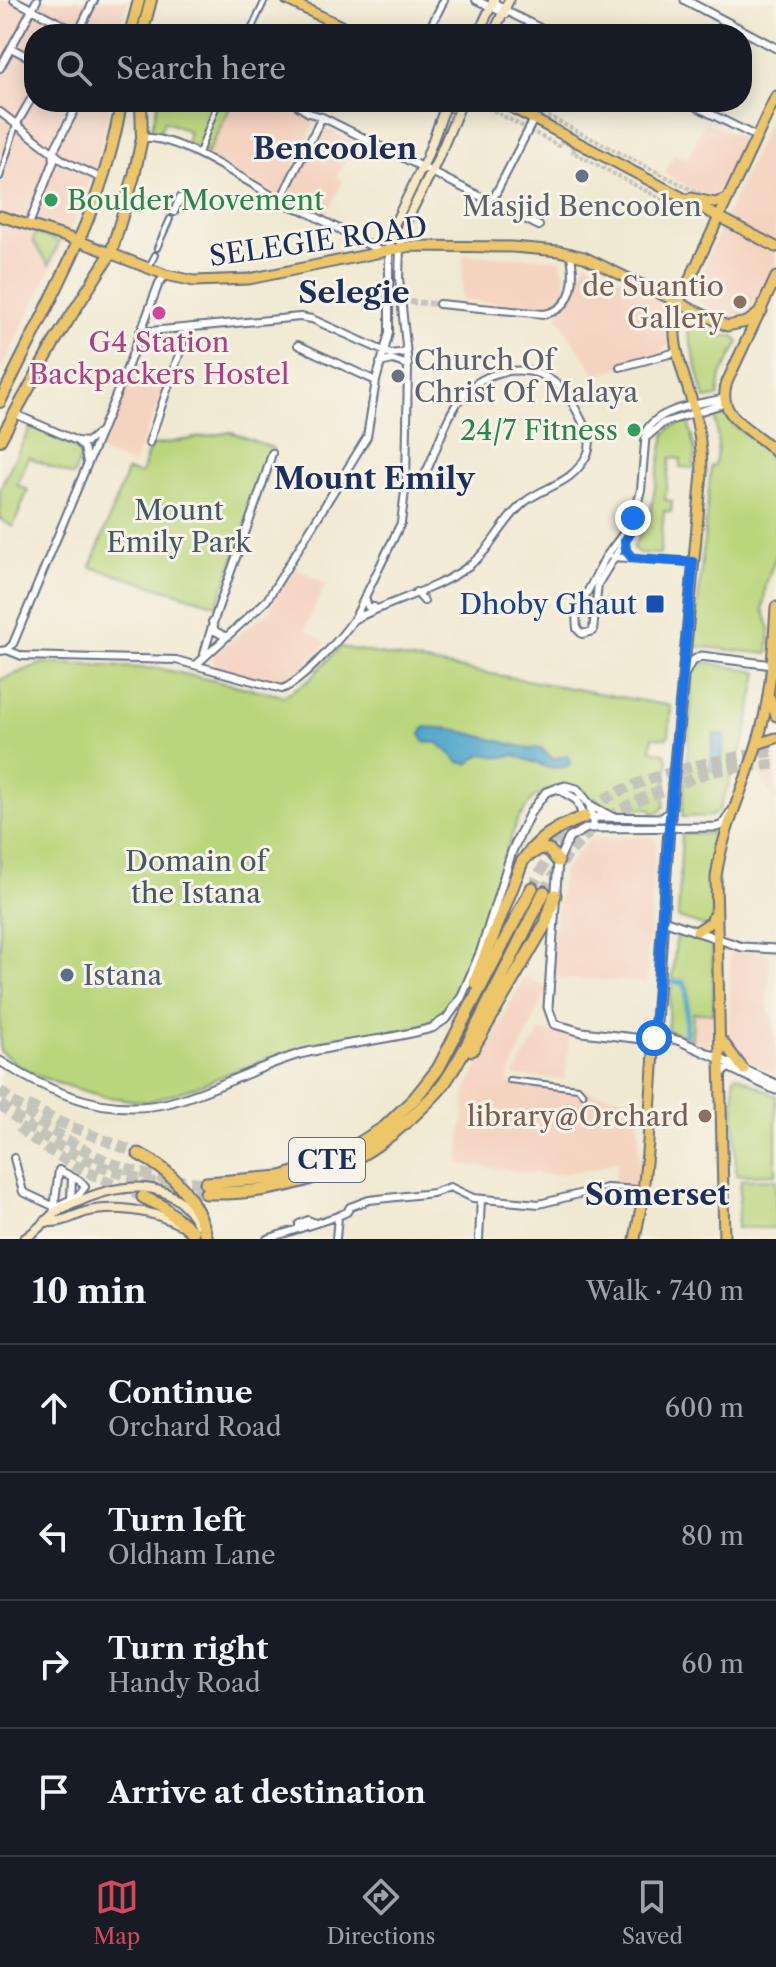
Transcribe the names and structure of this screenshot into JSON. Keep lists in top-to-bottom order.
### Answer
{
  "streets": {
    "highway": ["CTE"],
    "main road": ["SELEGIE ROAD"]
  },
  "districts": [
    "Bencoolen",
    "Selegie",
    "Mount Emily",
    "Somerset"
  ],
  "parks": ["Mount Emily Park", "Domain of the Istana"],
  "places": {
    "other": [
      "Masjid Bencoolen",
      "Boulder Movement",
      "de Suantio Gallery",
      "G4 Station Backpackers Hostel",
      "Church Of Christ Of Malaya",
      "24/7 Fitness",
      "Istana",
      "library@Orchard"
    ],
    "transit": ["Dhoby Ghaut"]
  },
  "page": {
    "search": "Search here",
    "heading": ["10 min", "Walk · 740 m"],
    "list": [
      ["Continue", "Orchard Road", "600 m"],
      ["Turn left", "Oldham Lane", "80 m"],
      ["Turn right", "Handy Road", "60 m"],
      "Arrive at destination"
    ],
    "nav": ["Map", "Directions", "Saved"]
  }
}
